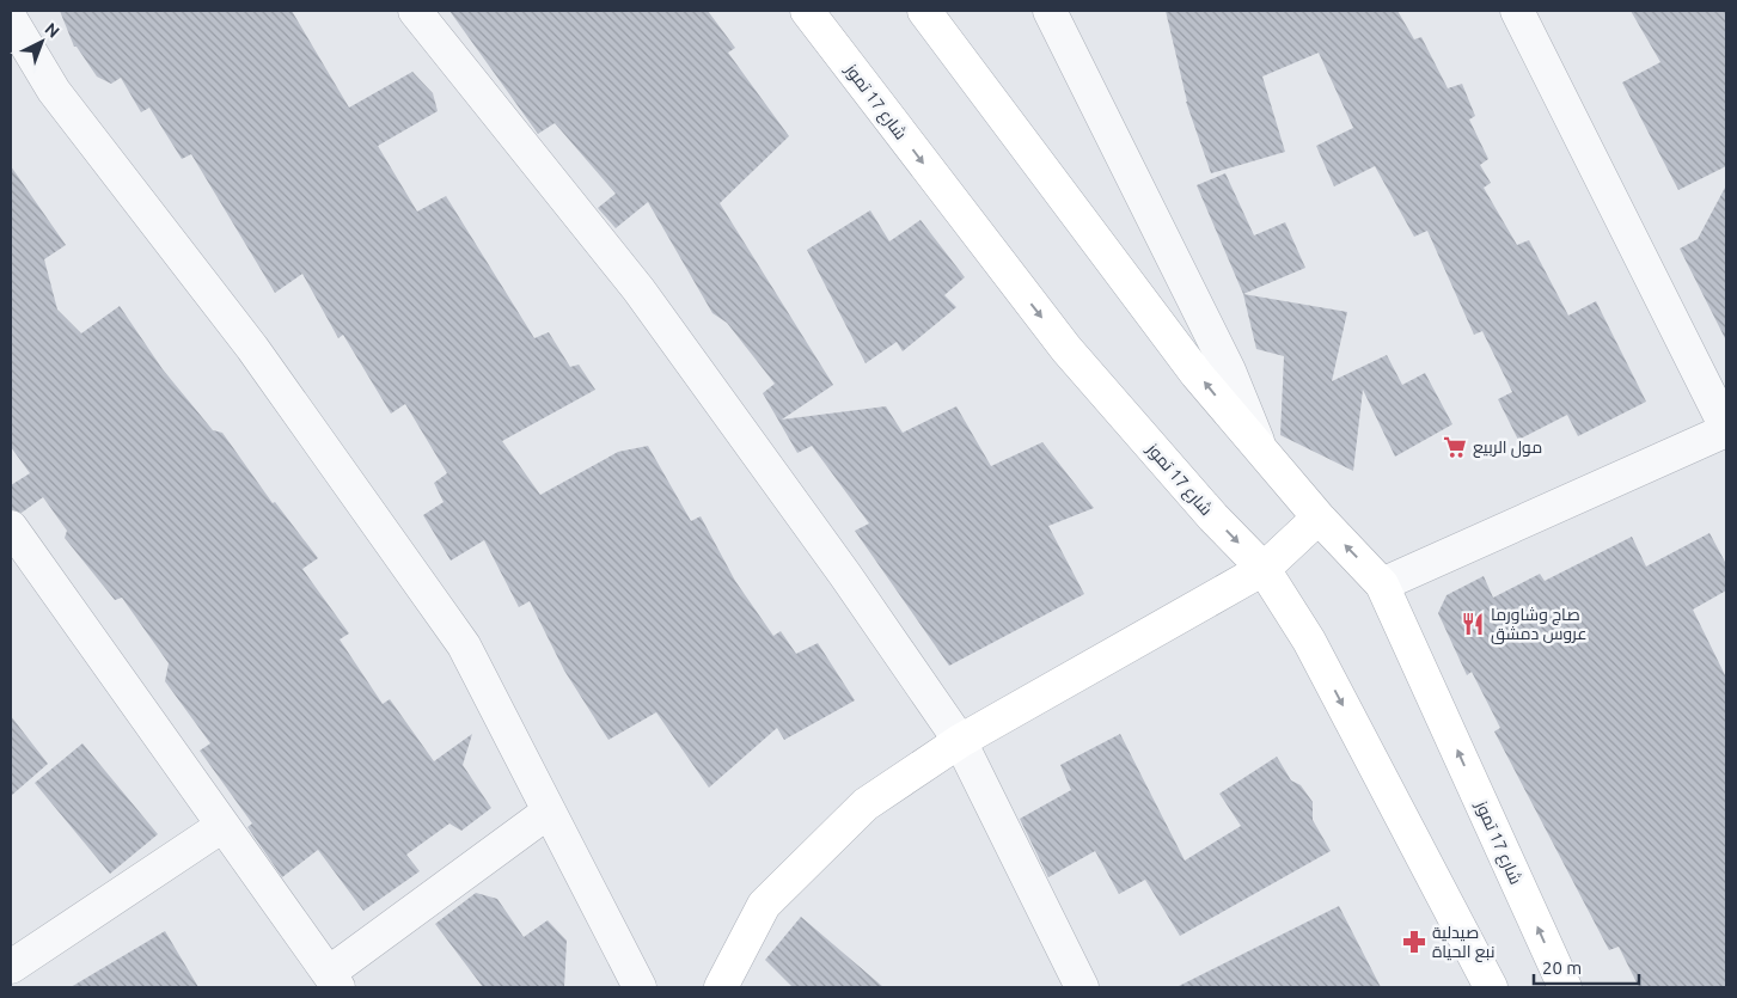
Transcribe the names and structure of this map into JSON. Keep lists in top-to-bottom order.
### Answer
{
  "streets": {
    "main road": ["شارع 17 تموز"]
  },
  "places": {
    "supermarket": ["مول الربيع"],
    "restaurant": ["صاج وشاورما عروس دمشق"],
    "pharmacy": ["صيدلية نبع الحياة"]
  },
  "scale_bar": "20 m",
  "north": "top right"
}
